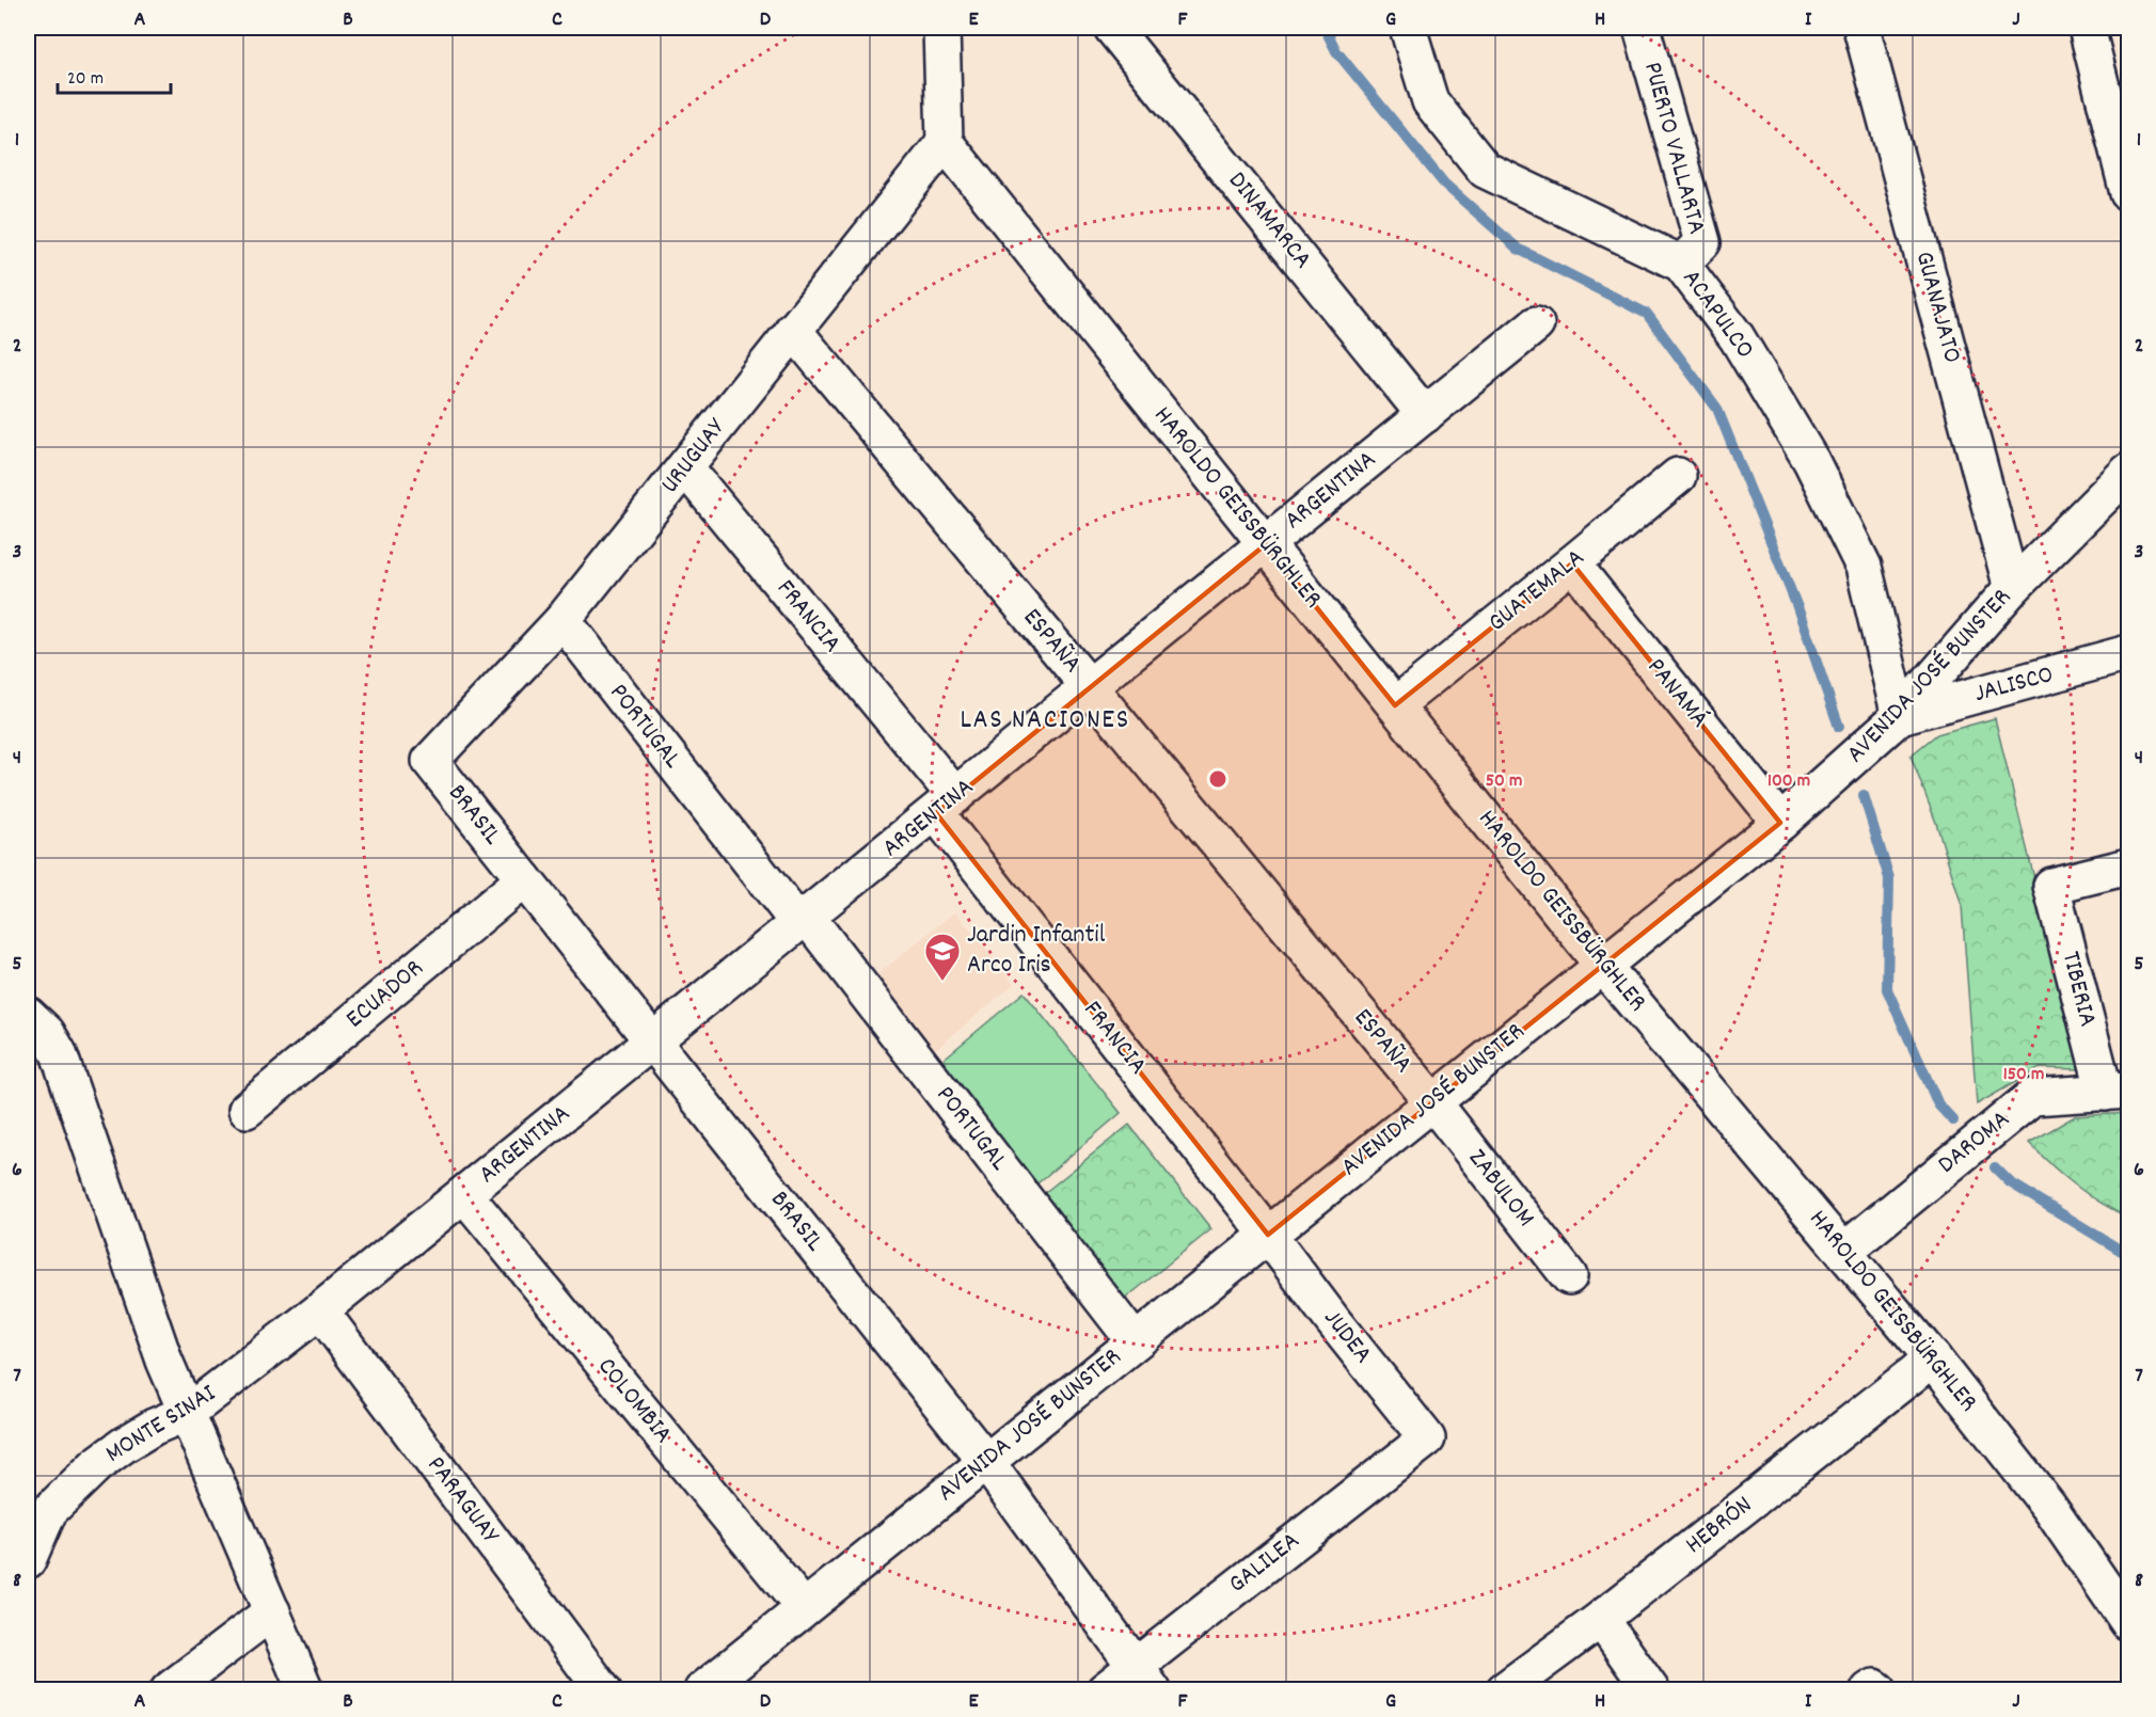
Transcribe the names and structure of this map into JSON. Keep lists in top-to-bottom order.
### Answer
{
  "streets": {
    "street": [
      "PUERTO VALLARTA",
      "DINAMARCA",
      "GUANAJATO",
      "ACAPULCO",
      "URUGUAY",
      "ARGENTINA",
      "HAROLDO GEISSBÜRGHLER",
      "GUATEMALA",
      "FRANCIA",
      "ESPAÑA",
      "AVENIDA JOSÉ BUNSTER",
      "JALISCO",
      "PANAMÁ",
      "PORTUGAL",
      "BRASIL",
      "TIBERIA",
      "ECUADOR",
      "DAROMA",
      "ZABULOM",
      "JUDEA",
      "COLOMBIA",
      "MONTE SINAI",
      "PARAGUAY",
      "HEBRÓN",
      "GALILEA"
    ]
  },
  "crossings": [
    ["PUERTO VALLARTA", "ACAPULCO"],
    ["DINAMARCA", "ARGENTINA"],
    ["GUANAJATO", "AVENIDA JOSÉ BUNSTER"],
    ["ACAPULCO", "AVENIDA JOSÉ BUNSTER"],
    ["ACAPULCO", "JALISCO"],
    ["URUGUAY", "HAROLDO GEISSBÜRGHLER"],
    ["URUGUAY", "FRANCIA"],
    ["URUGUAY", "ESPAÑA"],
    ["URUGUAY", "PORTUGAL"],
    ["URUGUAY", "BRASIL"],
    ["ARGENTINA", "HAROLDO GEISSBÜRGHLER"],
    ["ARGENTINA", "FRANCIA"],
    ["ARGENTINA", "ESPAÑA"],
    ["ARGENTINA", "PORTUGAL"],
    ["ARGENTINA", "BRASIL"],
    ["ARGENTINA", "COLOMBIA"],
    ["ARGENTINA", "MONTE SINAI"],
    ["ARGENTINA", "PARAGUAY"],
    ["HAROLDO GEISSBÜRGHLER", "GUATEMALA"],
    ["HAROLDO GEISSBÜRGHLER", "AVENIDA JOSÉ BUNSTER"],
    ["HAROLDO GEISSBÜRGHLER", "DAROMA"],
    ["HAROLDO GEISSBÜRGHLER", "HEBRÓN"],
    ["GUATEMALA", "PANAMÁ"],
    ["FRANCIA", "AVENIDA JOSÉ BUNSTER"],
    ["FRANCIA", "JUDEA"],
    ["ESPAÑA", "AVENIDA JOSÉ BUNSTER"],
    ["ESPAÑA", "ZABULOM"],
    ["AVENIDA JOSÉ BUNSTER", "JALISCO"],
    ["AVENIDA JOSÉ BUNSTER", "PANAMÁ"],
    ["AVENIDA JOSÉ BUNSTER", "PORTUGAL"],
    ["AVENIDA JOSÉ BUNSTER", "BRASIL"],
    ["AVENIDA JOSÉ BUNSTER", "ZABULOM"],
    ["AVENIDA JOSÉ BUNSTER", "JUDEA"],
    ["AVENIDA JOSÉ BUNSTER", "COLOMBIA"],
    ["BRASIL", "ECUADOR"],
    ["BRASIL", "GALILEA"],
    ["TIBERIA", "DAROMA"],
    ["JUDEA", "GALILEA"],
    ["MONTE SINAI", "PARAGUAY"]
  ],
  "districts": ["LAS NACIONES"],
  "places": {
    "school or university": ["Jardin Infantil Arco Iris"]
  },
  "scale_bar": "20 m",
  "grid": {
    "columns": [
      "A",
      "B",
      "C",
      "D",
      "E",
      "F",
      "G",
      "H",
      "I",
      "J"
    ],
    "rows": [
      "1",
      "2",
      "3",
      "4",
      "5",
      "6",
      "7",
      "8"
    ]
  },
  "rings": ["50 m", "100 m", "150 m"]
}
